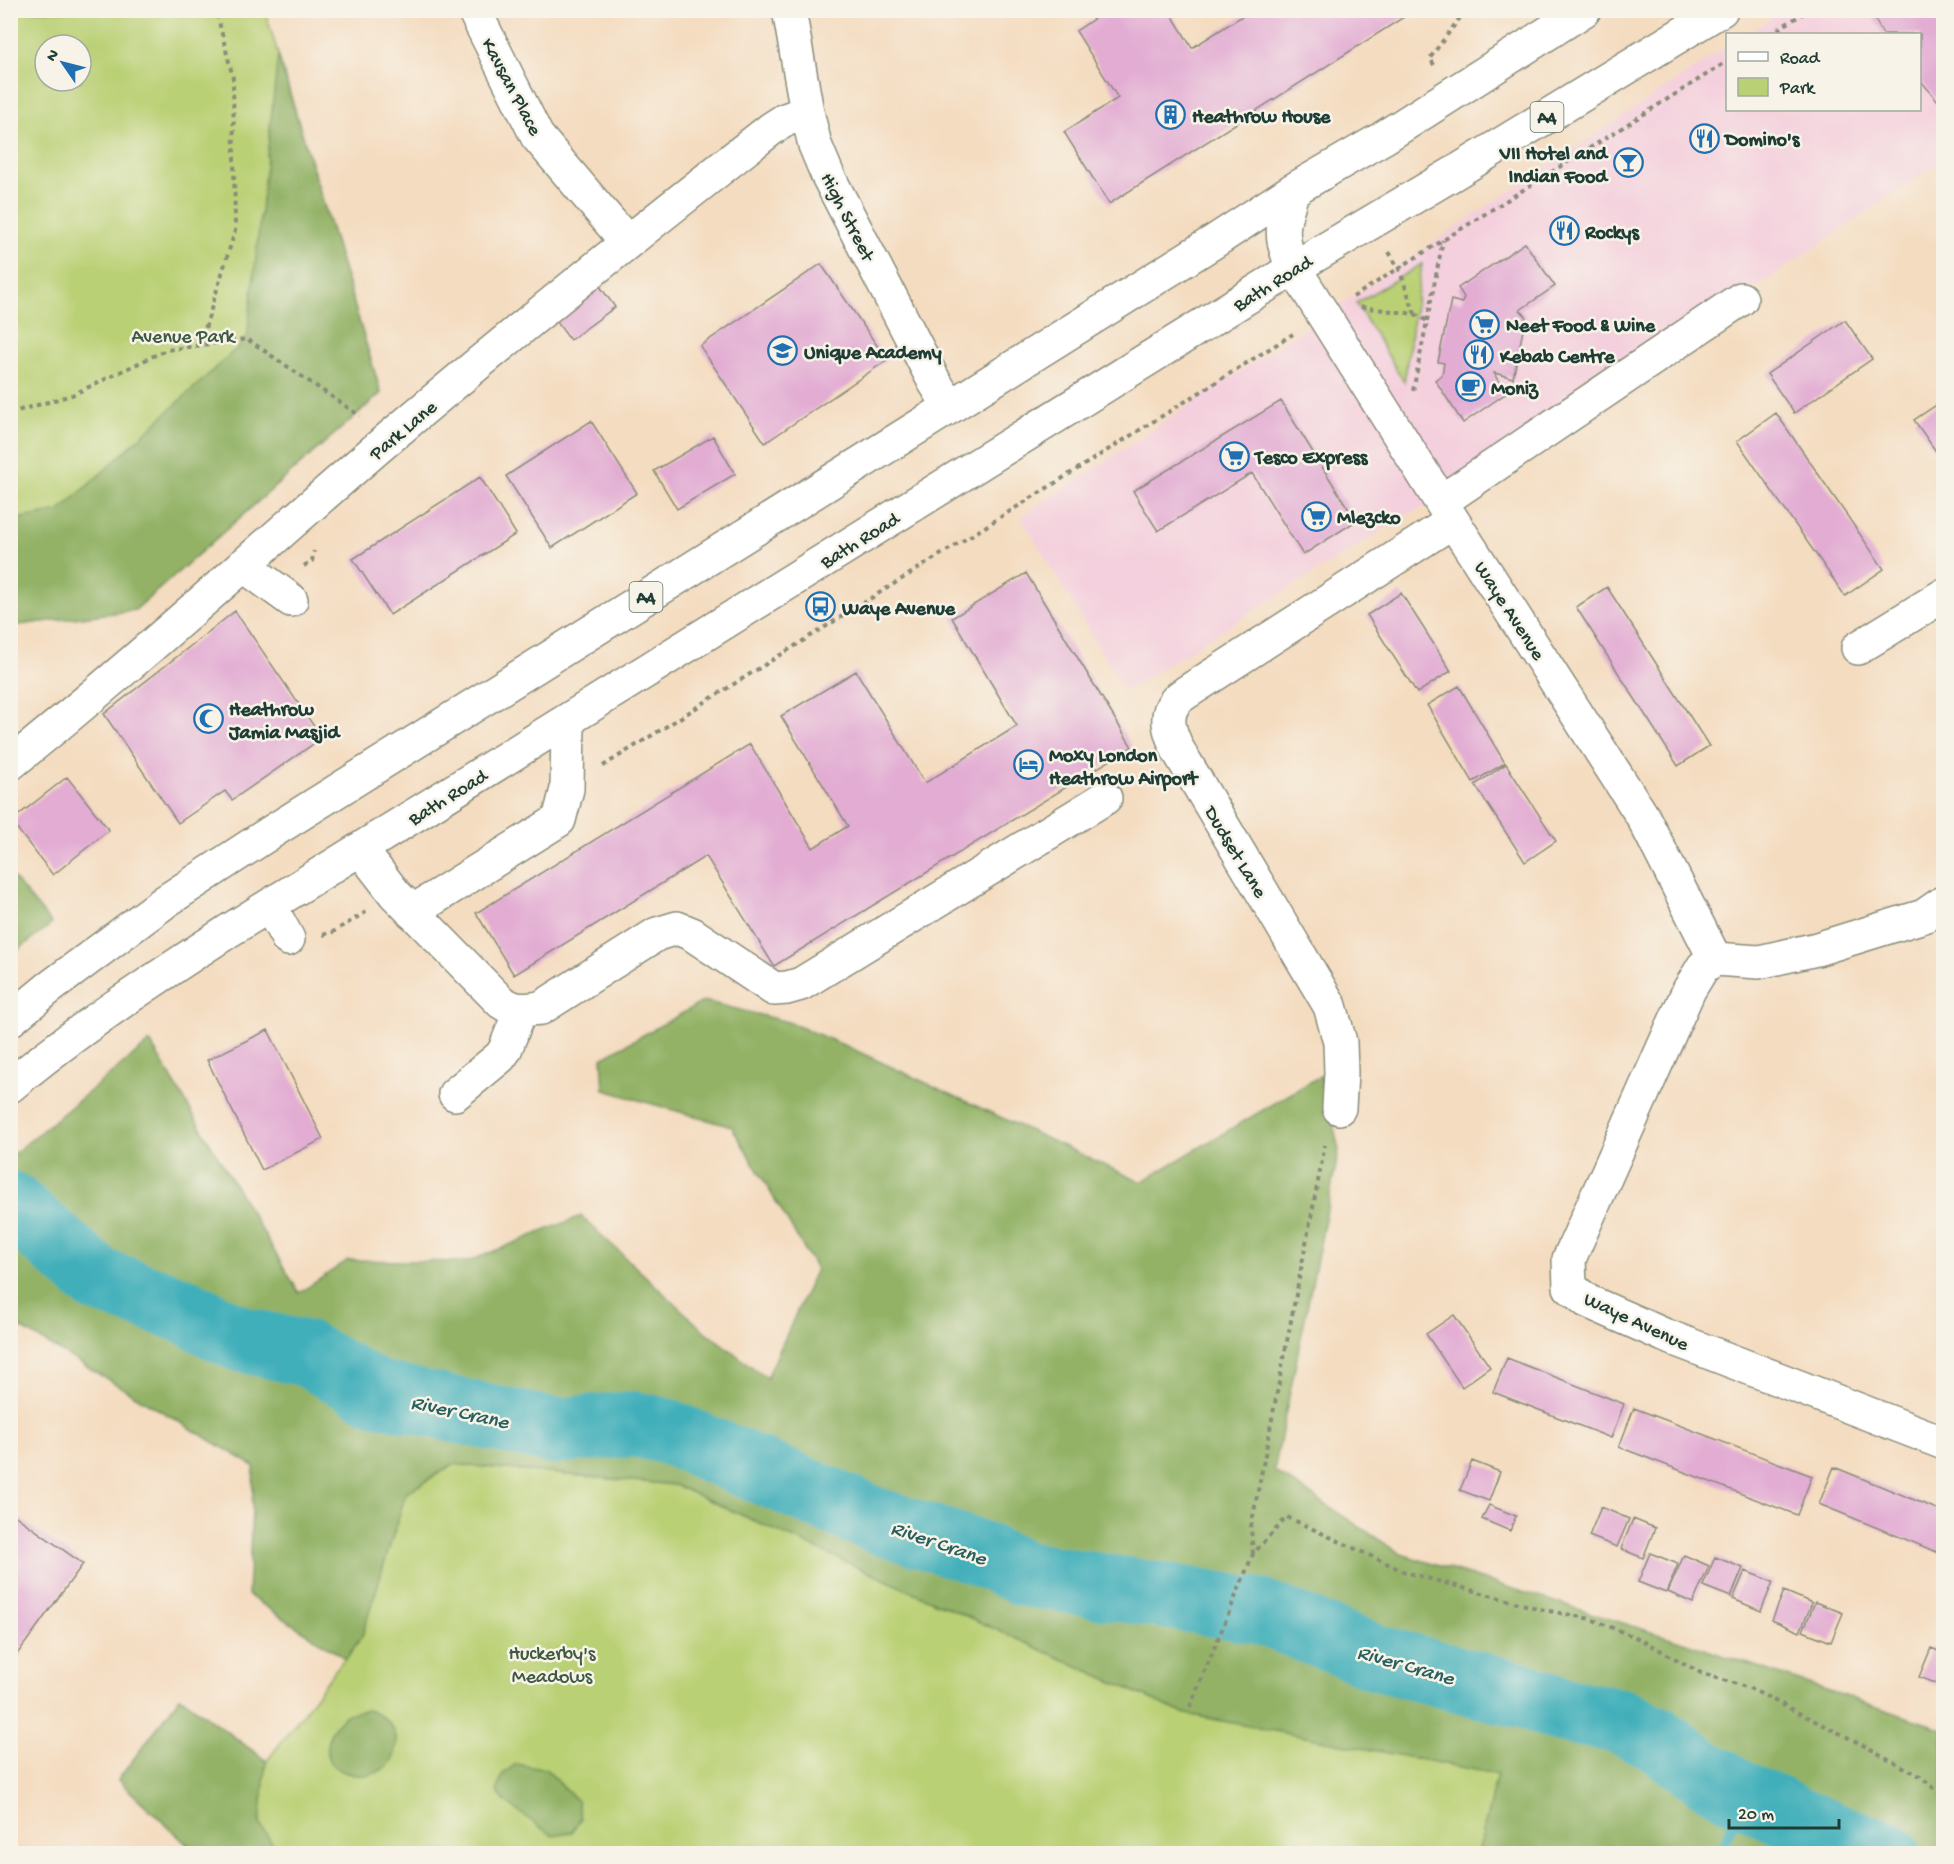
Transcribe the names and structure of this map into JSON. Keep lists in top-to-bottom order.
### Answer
{
  "streets": {
    "main road": [
      "Kavsan Place",
      "A4",
      "High Street",
      "Bath Road",
      "Park Lane",
      "Waye Avenue",
      "Dudset Lane"
    ]
  },
  "crossings": [
    ["Kavsan Place", "Park Lane"],
    ["A4", "High Street"],
    ["A4", "Waye Avenue"],
    ["High Street", "Park Lane"],
    ["Bath Road", "Waye Avenue"],
    ["Waye Avenue", "Dudset Lane"]
  ],
  "water": ["River Crane"],
  "parks": ["Avenue Park", "Huckerby's Meadows"],
  "places": {
    "building": ["Heathrow House"],
    "restaurant": ["Domino's", "Rockys", "Kebab Centre"],
    "bar": ["VII Hotel and Indian Food"],
    "supermarket": ["Neet Food & Wine", "Tesco Express", "Mlezcko"],
    "school or university": ["Unique Academy"],
    "cafe": ["Moniz"],
    "bus stop": ["Waye Avenue"],
    "mosque": ["Heathrow Jamia Masjid"],
    "hotel": ["Moxy London Heathrow Airport"]
  },
  "legend": ["Road", "Park"],
  "scale_bar": "20 m",
  "north": "top left"
}
